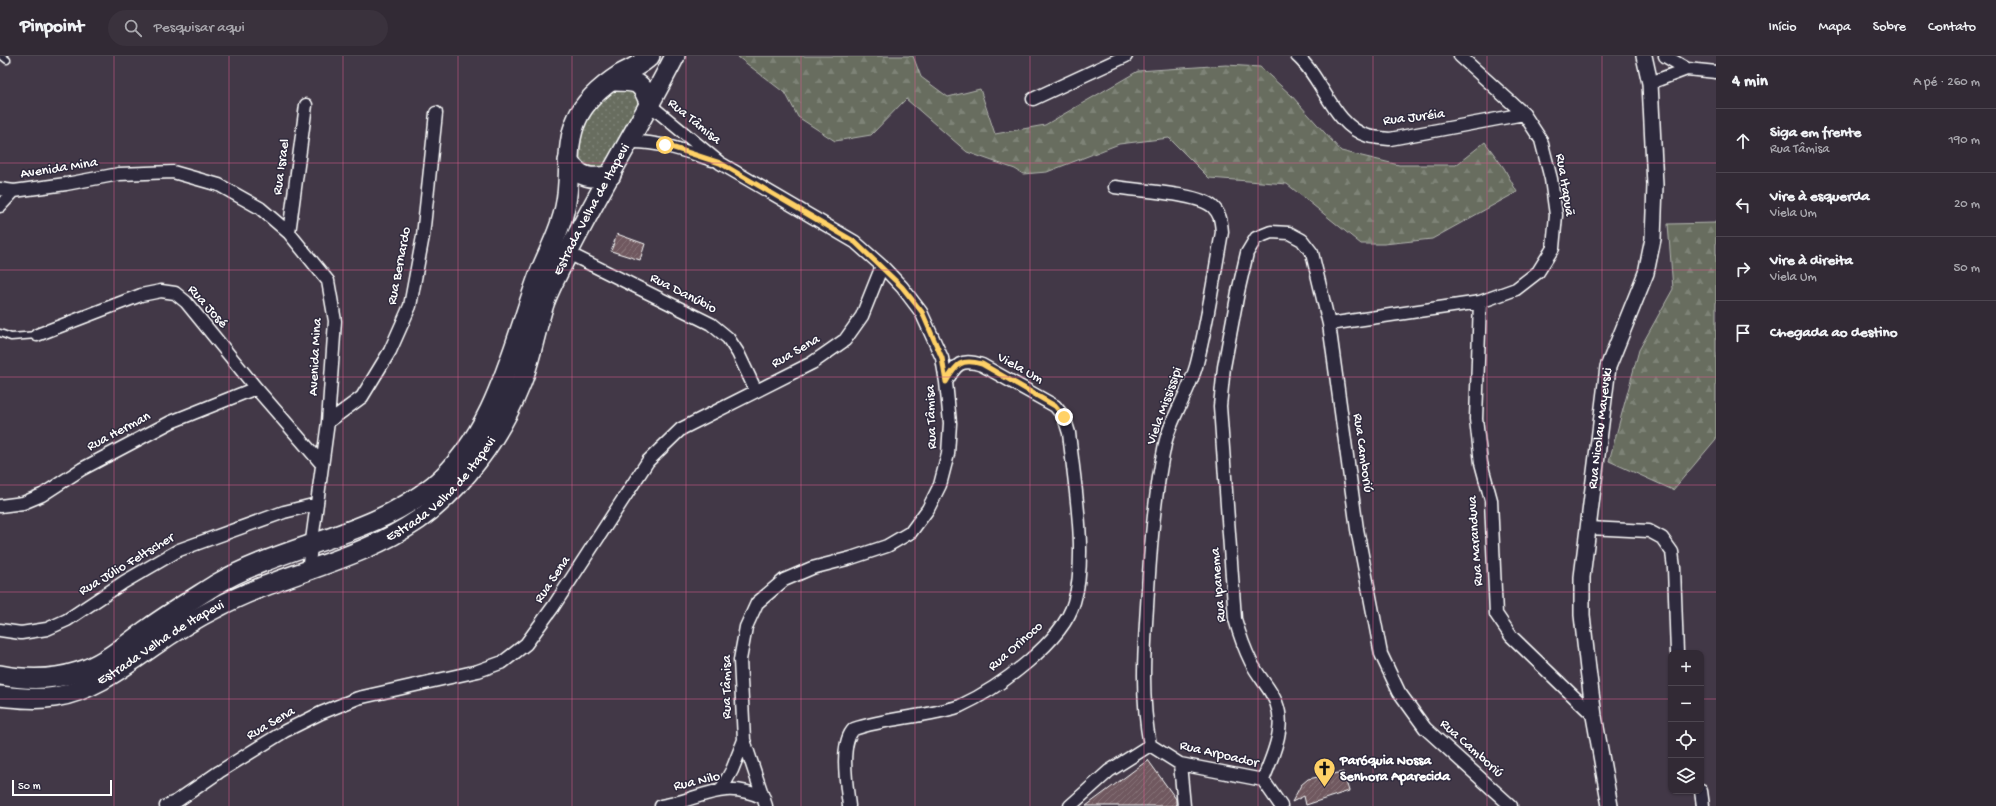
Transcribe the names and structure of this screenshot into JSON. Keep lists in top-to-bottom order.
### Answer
{
  "streets": {
    "main road": ["Estrada Velha de Itapevi"],
    "street": [
      "Rua Juréia",
      "Rua Tâmisa",
      "Rua Israel",
      "Avenida Mina",
      "Rua Itapuã",
      "Rua Bernardo",
      "Rua Danúbio",
      "Rua José",
      "Rua Sena",
      "Viela Um",
      "Viela Mississipi",
      "Rua Nicolau Mayevski",
      "Rua Herman",
      "Rua Camboriú",
      "Rua Maranduva",
      "Rua Júlio Feltscher",
      "Rua Ipanema",
      "Rua Orinoco",
      "Rua Arpoador",
      "Rua Nilo"
    ]
  },
  "crossings": [
    ["Rua Juréia", "Rua Itapuã"],
    ["Rua Tâmisa", "Estrada Velha de Itapevi"],
    ["Rua Tâmisa", "Rua Sena"],
    ["Rua Tâmisa", "Viela Um"],
    ["Rua Tâmisa", "Rua Nilo"],
    ["Rua Israel", "Avenida Mina"],
    ["Avenida Mina", "Estrada Velha de Itapevi"],
    ["Avenida Mina", "Rua Bernardo"],
    ["Avenida Mina", "Rua José"],
    ["Avenida Mina", "Rua Júlio Feltscher"],
    ["Rua Itapuã", "Rua Camboriú"],
    ["Rua Itapuã", "Rua Maranduva"],
    ["Estrada Velha de Itapevi", "Rua Danúbio"],
    ["Rua Danúbio", "Rua Sena"],
    ["Rua José", "Rua Herman"],
    ["Viela Um", "Rua Orinoco"],
    ["Viela Mississipi", "Rua Arpoador"],
    ["Rua Nicolau Mayevski", "Rua Maranduva"],
    ["Rua Camboriú", "Rua Ipanema"],
    ["Rua Ipanema", "Rua Arpoador"]
  ],
  "places": {
    "church": ["Paróquia Nossa Senhora Aparecida"]
  },
  "scale_bar": "50 m",
  "page": {
    "header": "Pinpoint",
    "search": "Pesquisar aqui",
    "nav": [
      "Início",
      "Mapa",
      "Sobre",
      "Contato"
    ],
    "heading": ["4 min", "A pé · 260 m"],
    "list": [
      ["Siga em frente", "Rua Tâmisa", "190 m"],
      ["Vire à esquerda", "Viela Um", "20 m"],
      ["Vire à direita", "Viela Um", "50 m"],
      "Chegada ao destino"
    ],
    "map_buttons": ["+", "−"],
    "scale": "50 m"
  }
}
